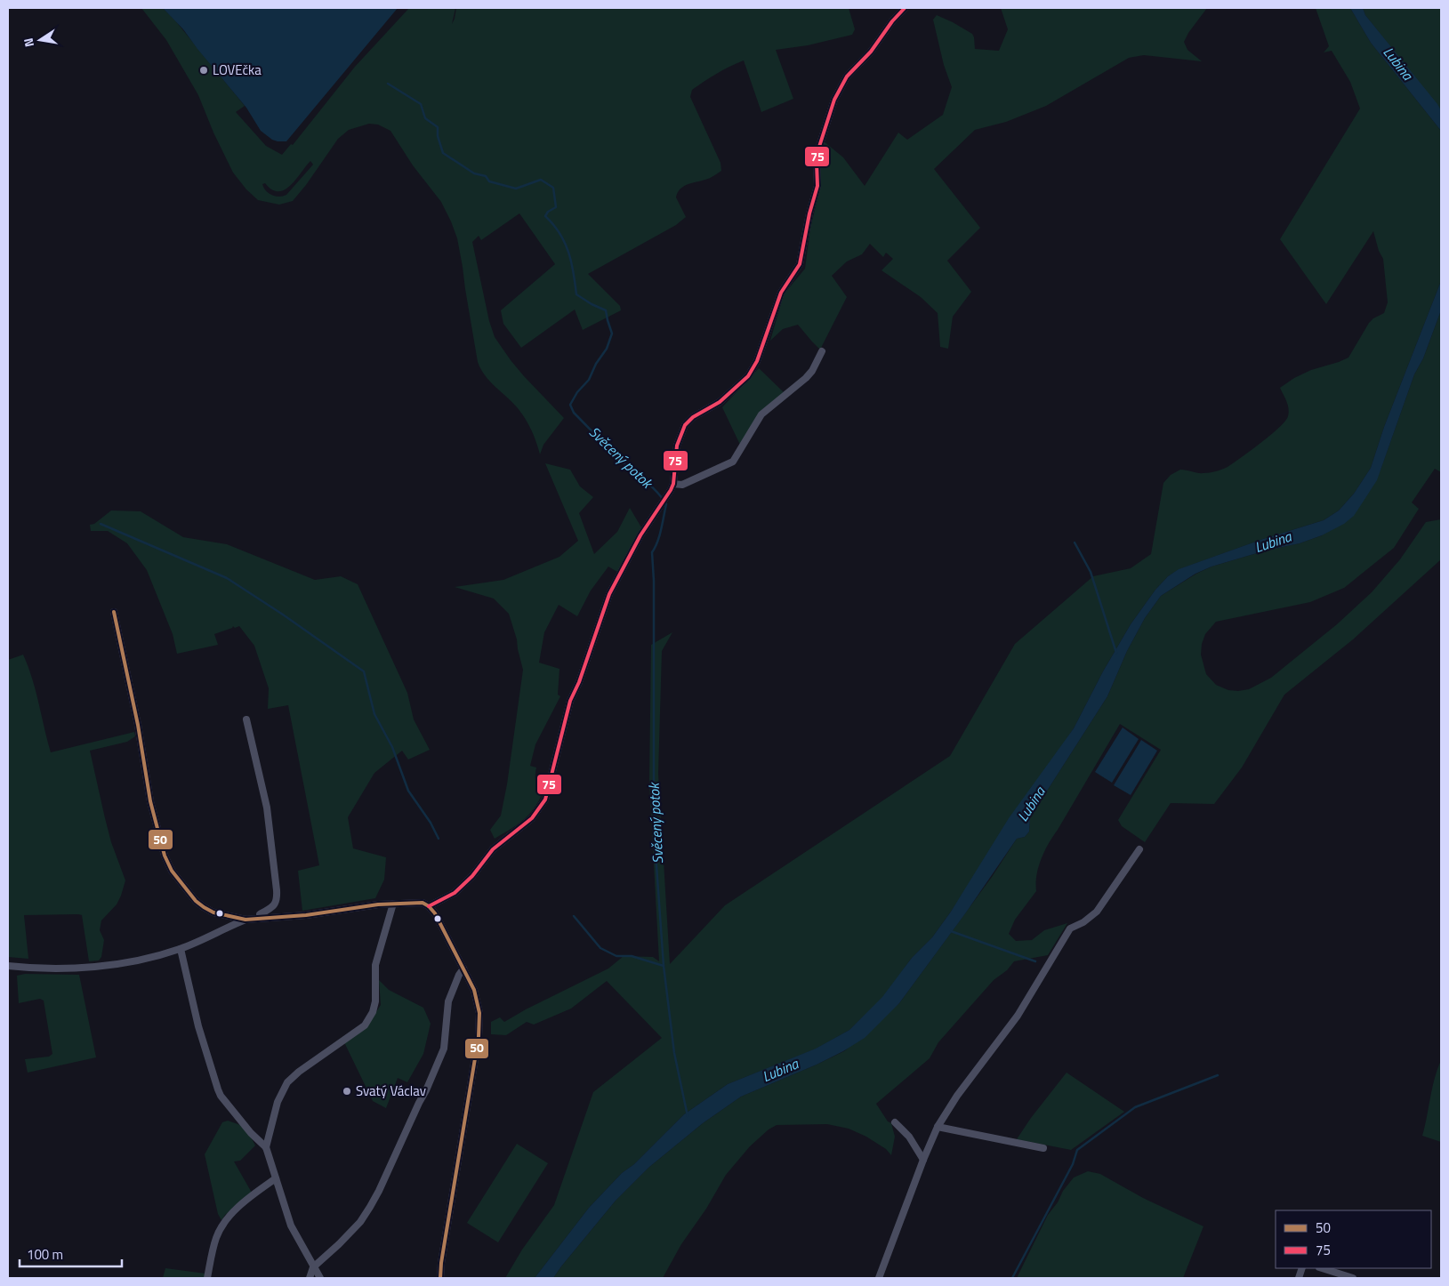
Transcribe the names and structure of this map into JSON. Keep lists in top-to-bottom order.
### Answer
{
  "water": ["Lubina", "Svěcený potok"],
  "places": ["LOVEčka", "Svatý Václav"],
  "lines": ["transit line 75", "transit line 50"],
  "legend": ["50", "75"],
  "scale_bar": "100 m",
  "north": "left"
}
